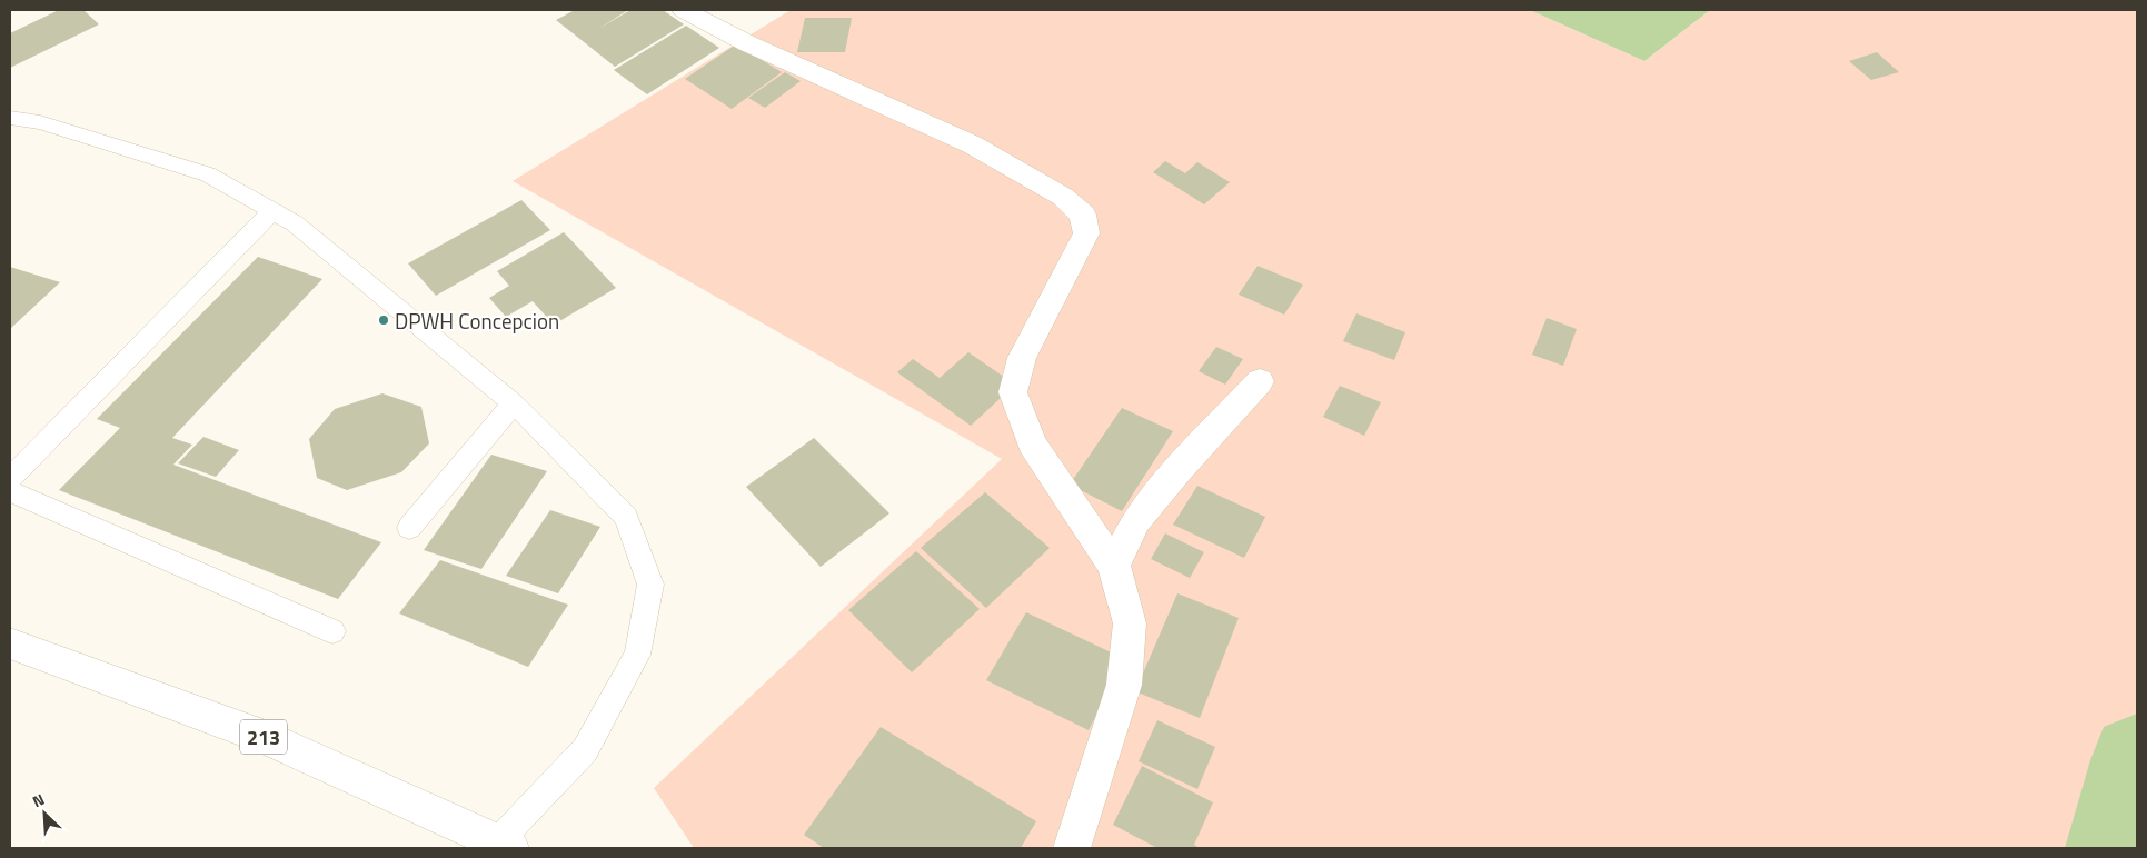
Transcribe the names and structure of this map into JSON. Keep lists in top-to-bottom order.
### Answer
{
  "streets": {
    "street": ["213"]
  },
  "places": ["DPWH Concepcion"],
  "north": "top left"
}
